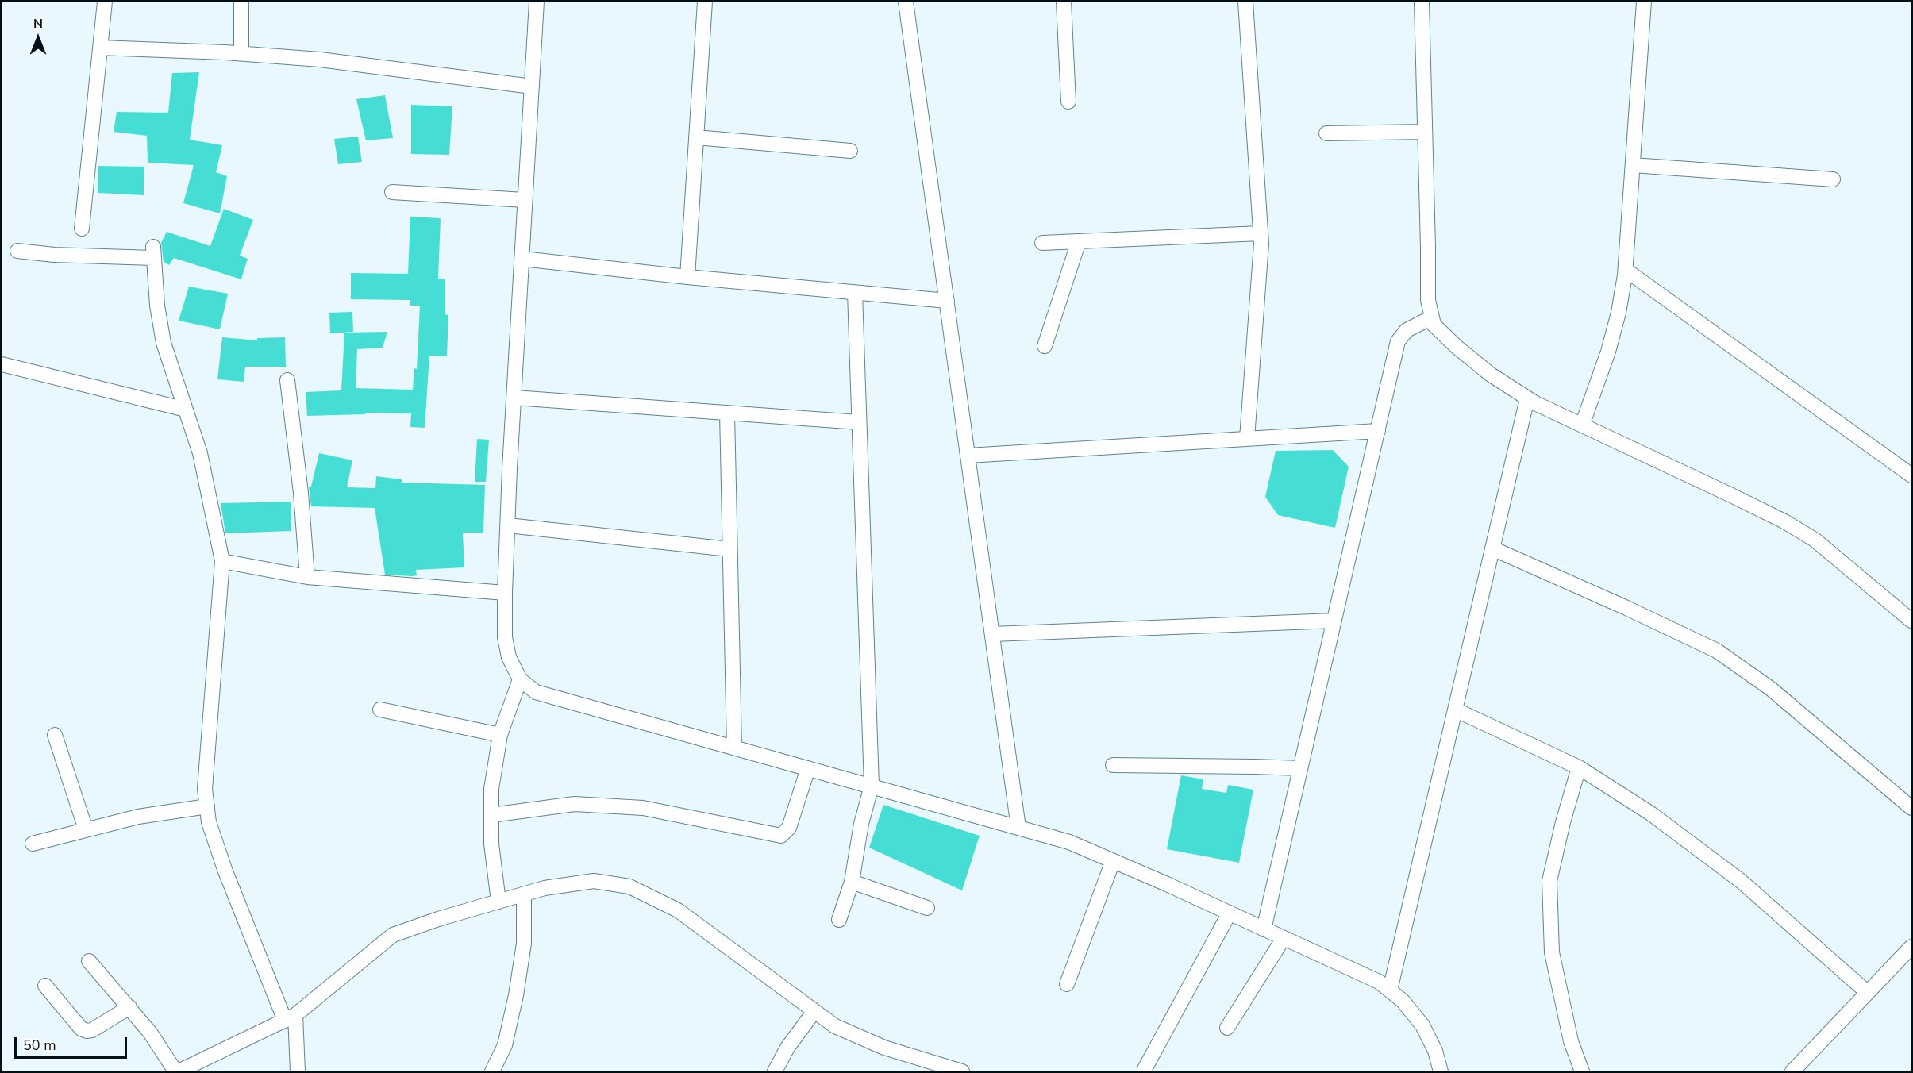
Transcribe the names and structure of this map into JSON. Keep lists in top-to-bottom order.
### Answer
{
  "scale_bar": "50 m",
  "north": "top"
}
